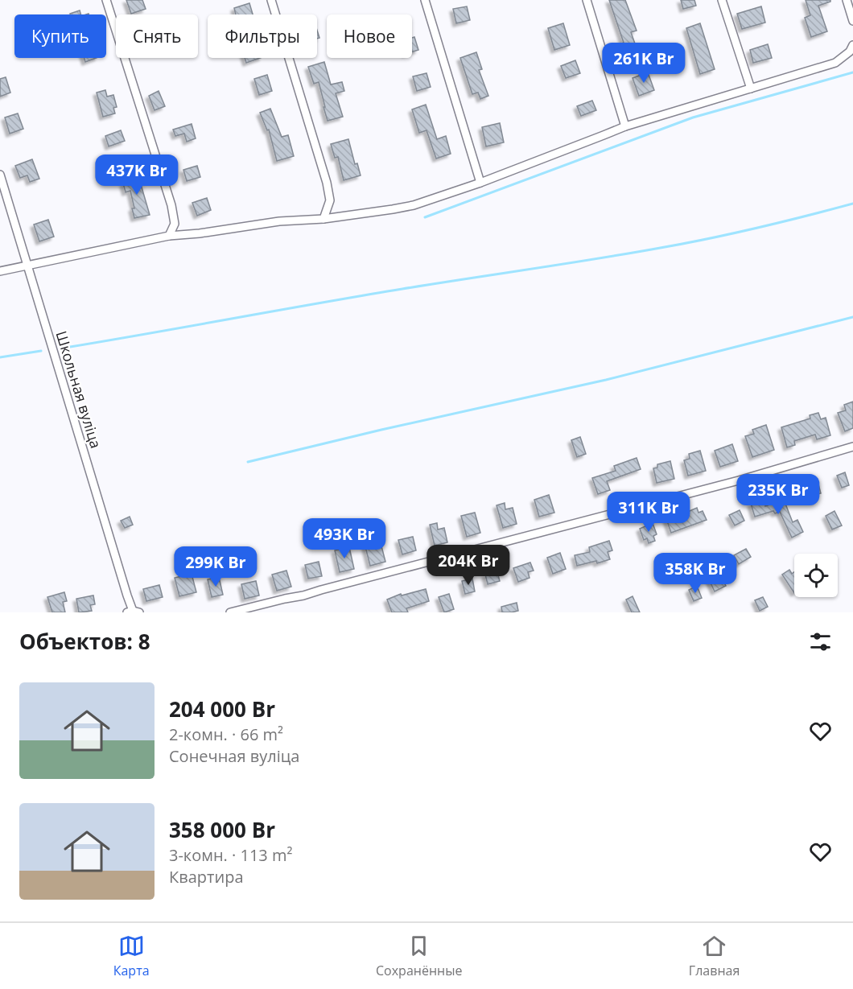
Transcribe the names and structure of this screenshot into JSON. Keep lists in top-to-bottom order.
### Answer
{
  "streets": {
    "street": ["Школьная вуліца"]
  },
  "page": {
    "chip": [
      "Купить",
      "Снять",
      "Фильтры",
      "Новое"
    ],
    "price": [
      "261K Br",
      "437K Br",
      "235K Br",
      "311K Br",
      "493K Br",
      "204K Br",
      "299K Br",
      "358K Br"
    ],
    "heading": "Объектов: 8",
    "list": [
      {
        "name": "204 000 Br",
        "note": "2-комн. · 66 m² · Сонечная вуліца"
      },
      {
        "name": "358 000 Br",
        "note": "3-комн. · 113 m² · Квартира"
      }
    ],
    "tabs": ["Карта", "Сохранённые", "Главная"]
  }
}
